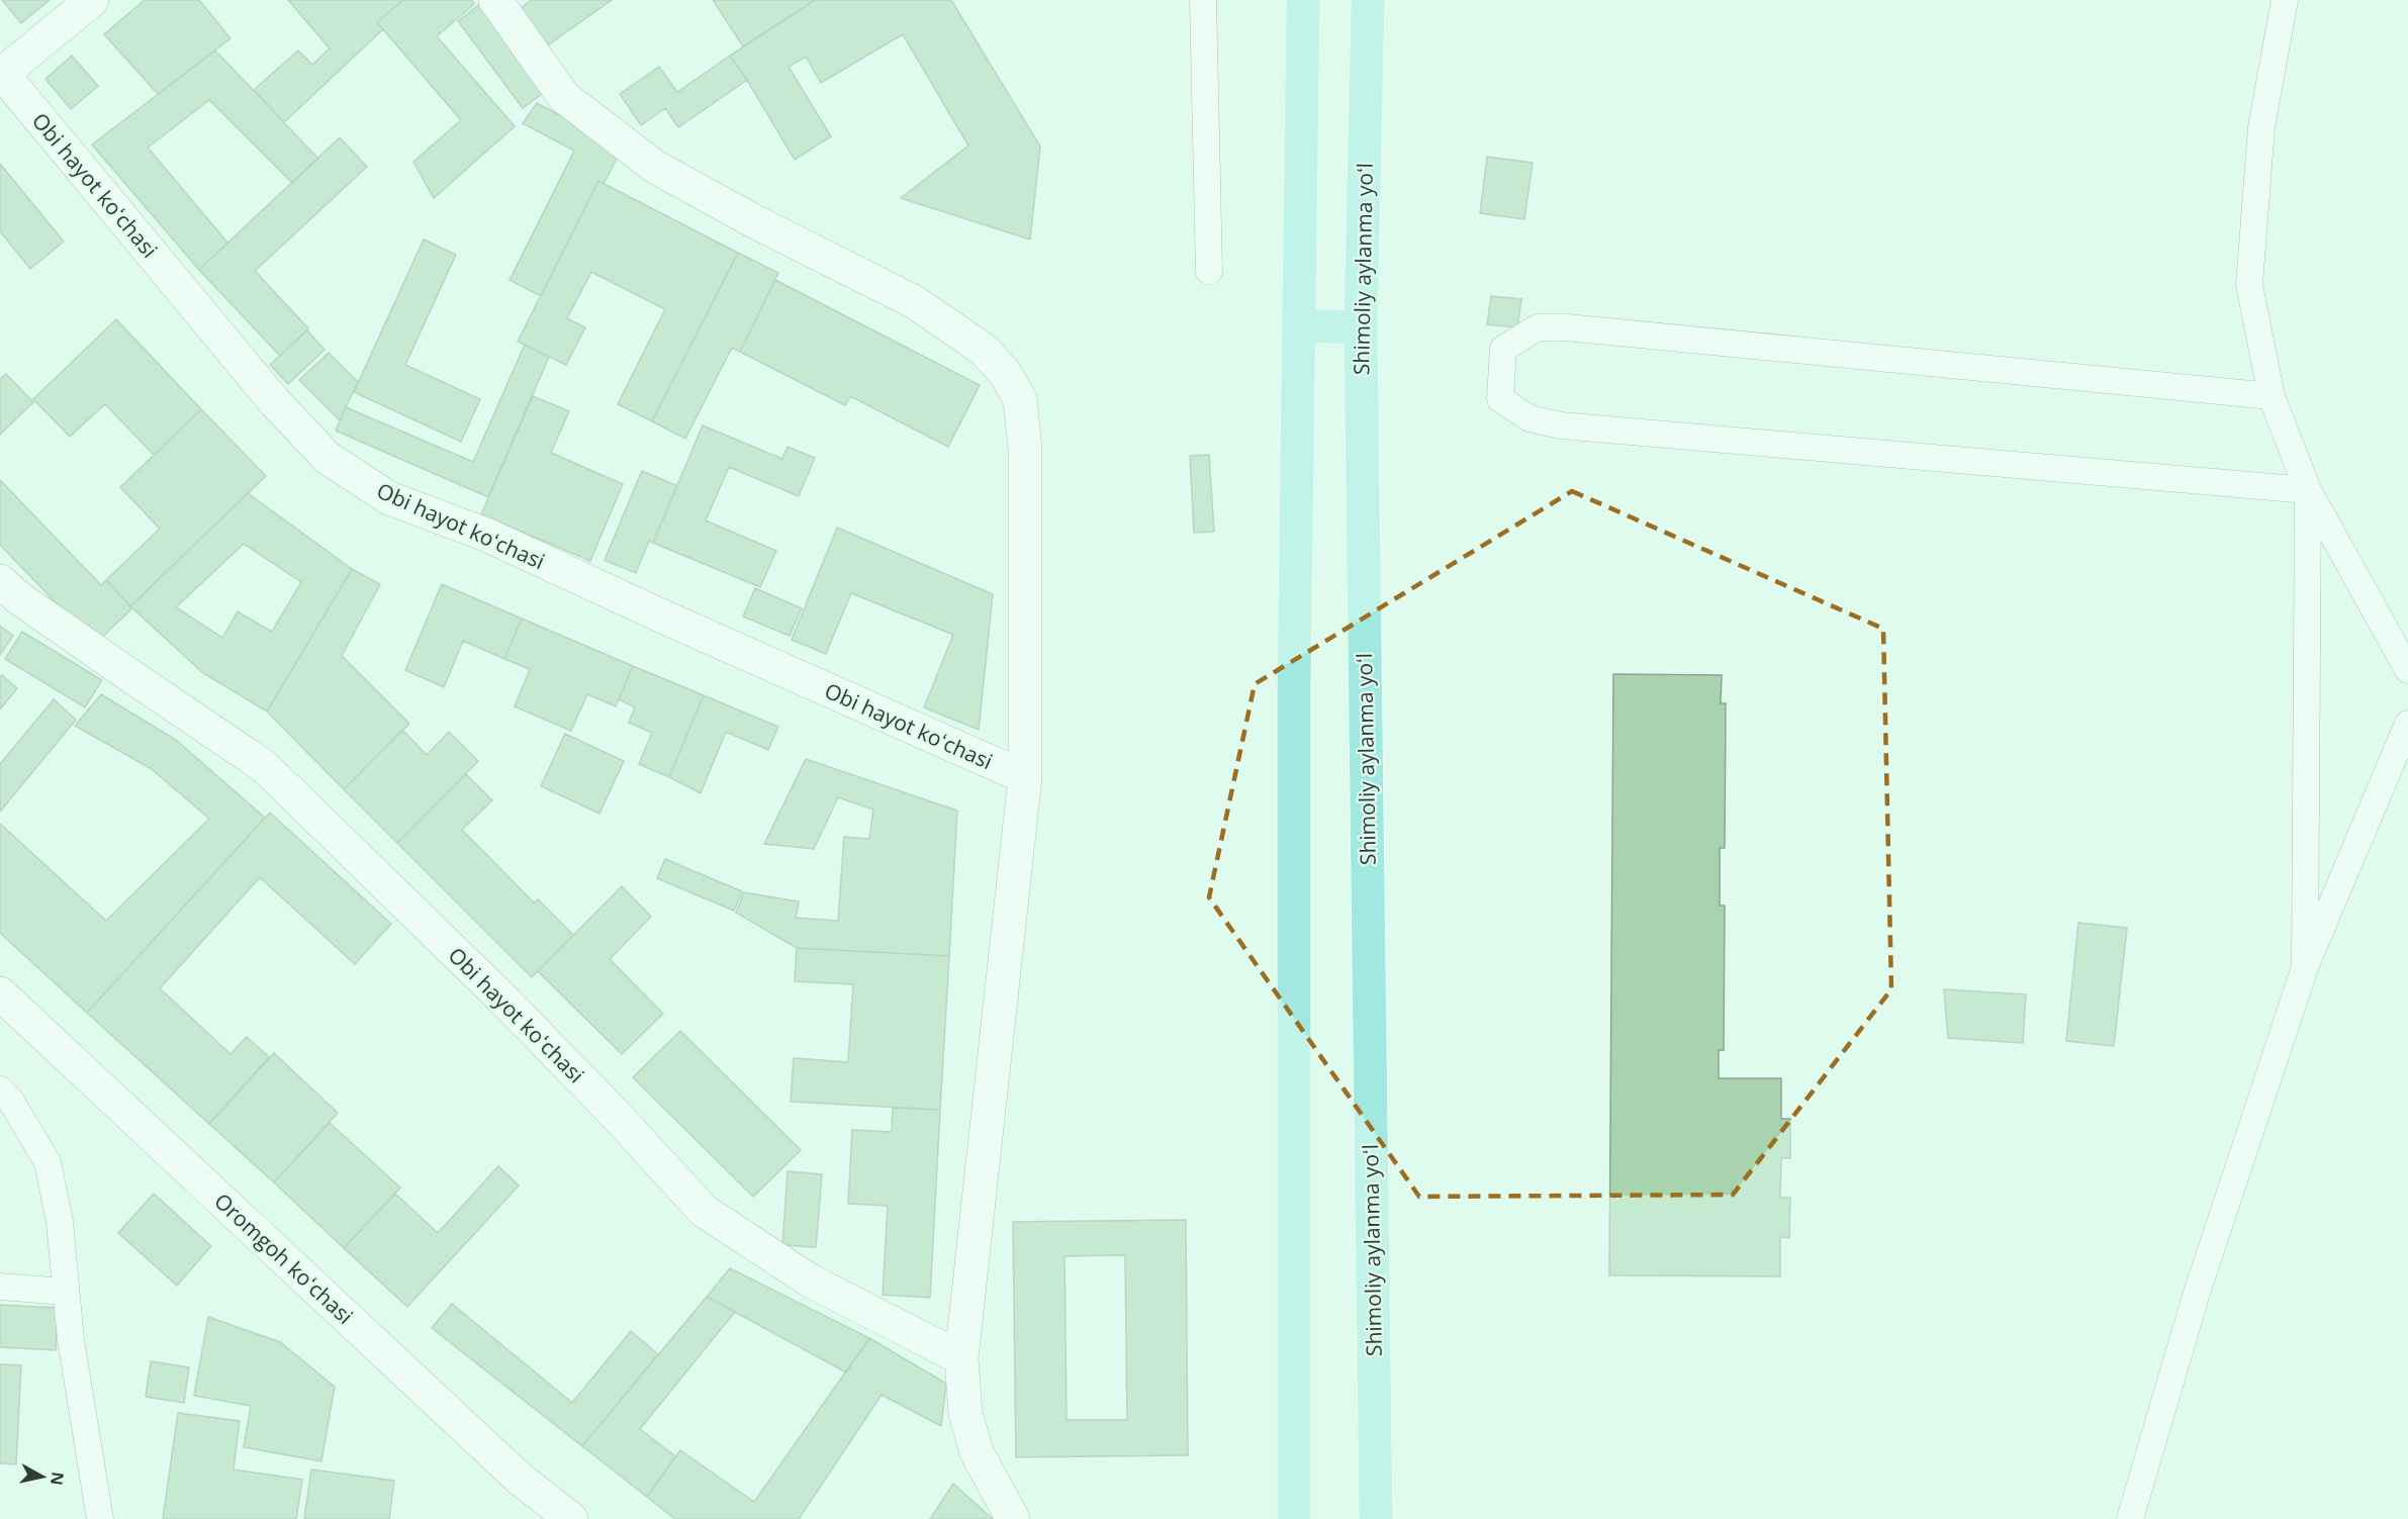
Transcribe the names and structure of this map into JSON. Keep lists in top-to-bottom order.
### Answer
{
  "streets": {
    "main road": ["Shimoliy aylanma yoʻl"],
    "street": ["Obi hayot koʻchasi", "Oromgoh koʻchasi"]
  },
  "north": "right"
}
